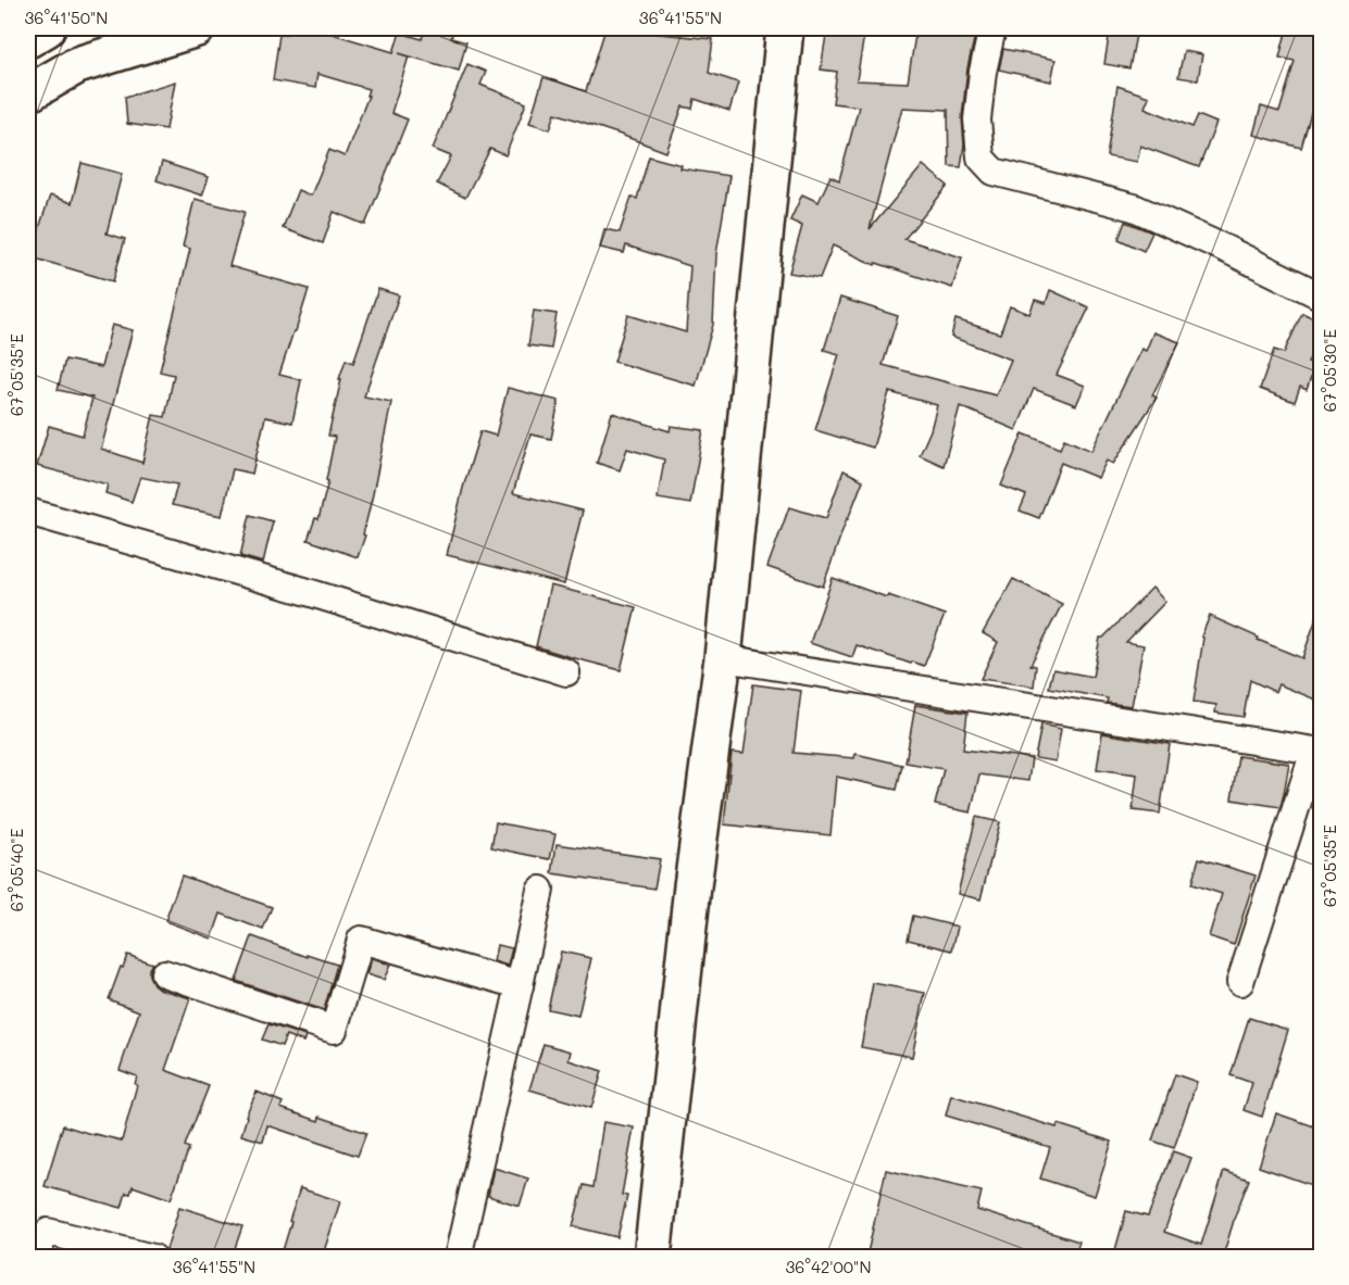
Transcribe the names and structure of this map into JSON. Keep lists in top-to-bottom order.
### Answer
{
  "coordinates": [
    "36°41'50\"N",
    "36°41'55\"N",
    "67°05'30\"E",
    "67°05'35\"E",
    "67°05'40\"E",
    "36°42'00\"N"
  ]
}
